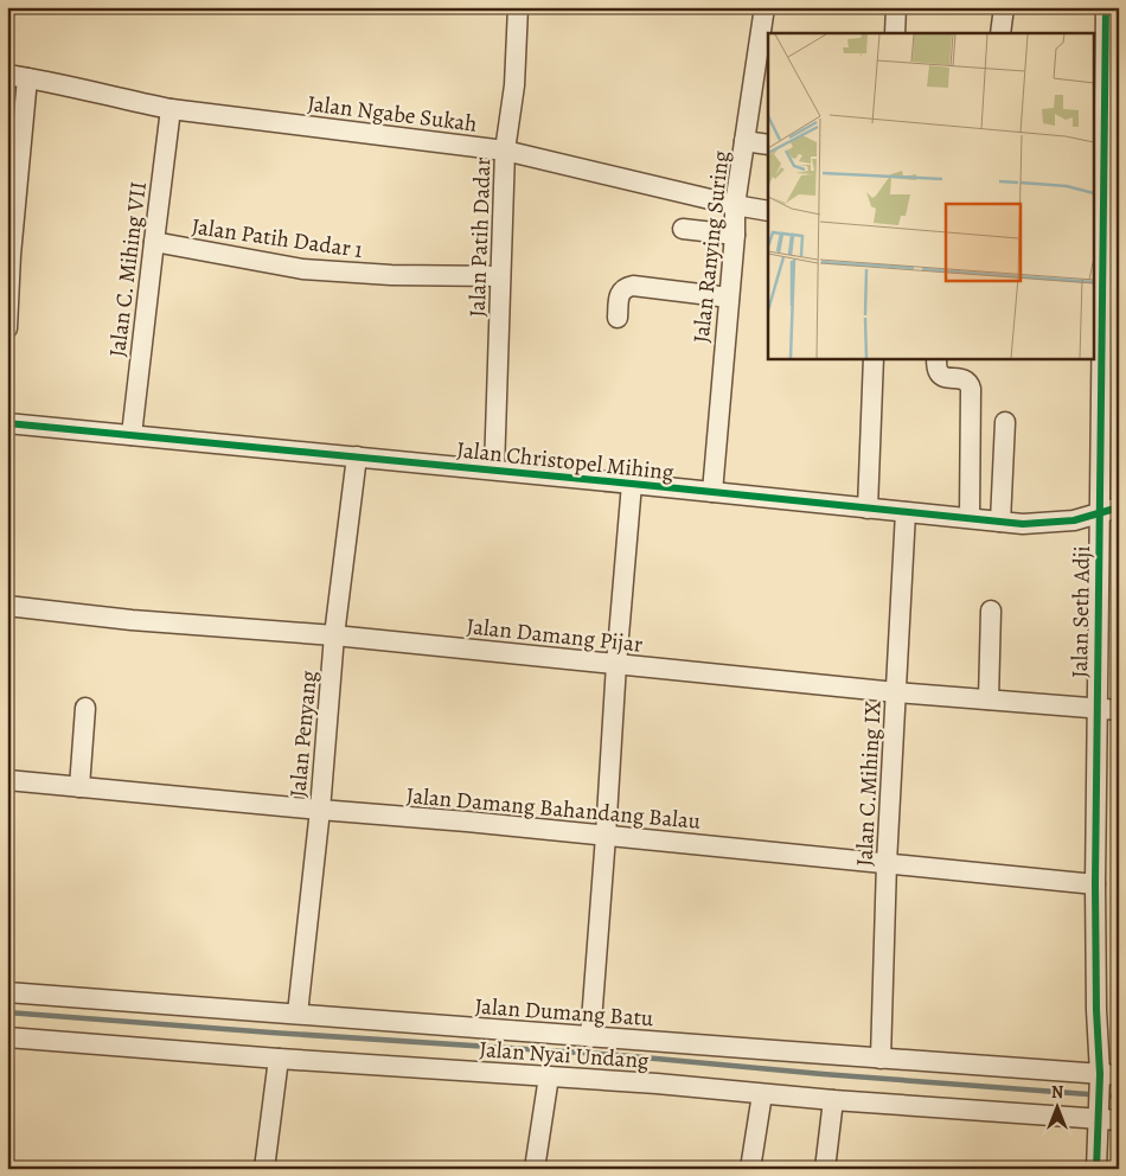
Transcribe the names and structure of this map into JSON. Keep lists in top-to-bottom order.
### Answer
{
  "streets": {
    "street": [
      "Jalan Ngabe Sukah",
      "Jalan Patih Dadar 1",
      "Jalan Patih Dadar",
      "Jalan Ranying Suring",
      "Jalan C. Mihing VII",
      "Jalan Christopel Mihing",
      "Jalan Seth Adji",
      "Jalan Damang Pijar",
      "Jalan Penyang",
      "Jalan C.Mihing IX",
      "Jalan Damang Bahandang Balau",
      "Jalan Dumang Batu",
      "Jalan Nyai Undang"
    ]
  },
  "crossings": [
    ["Jalan Ngabe Sukah", "Jalan Patih Dadar"],
    ["Jalan Ngabe Sukah", "Jalan Ranying Suring"],
    ["Jalan Ngabe Sukah", "Jalan C. Mihing VII"],
    ["Jalan Patih Dadar 1", "Jalan Patih Dadar"],
    ["Jalan Patih Dadar 1", "Jalan C. Mihing VII"],
    ["Jalan Patih Dadar", "Jalan Christopel Mihing"],
    ["Jalan Ranying Suring", "Jalan Christopel Mihing"],
    ["Jalan C. Mihing VII", "Jalan Christopel Mihing"],
    ["Jalan Christopel Mihing", "Jalan Seth Adji"],
    ["Jalan Christopel Mihing", "Jalan Penyang"],
    ["Jalan Christopel Mihing", "Jalan C.Mihing IX"],
    ["Jalan Seth Adji", "Jalan Damang Pijar"],
    ["Jalan Seth Adji", "Jalan Damang Bahandang Balau"],
    ["Jalan Seth Adji", "Jalan Dumang Batu"],
    ["Jalan Seth Adji", "Jalan Nyai Undang"],
    ["Jalan Damang Pijar", "Jalan Penyang"],
    ["Jalan Damang Pijar", "Jalan C.Mihing IX"],
    ["Jalan Penyang", "Jalan Damang Bahandang Balau"],
    ["Jalan Penyang", "Jalan Dumang Batu"],
    ["Jalan C.Mihing IX", "Jalan Damang Bahandang Balau"],
    ["Jalan C.Mihing IX", "Jalan Dumang Batu"]
  ],
  "north": "top"
}
